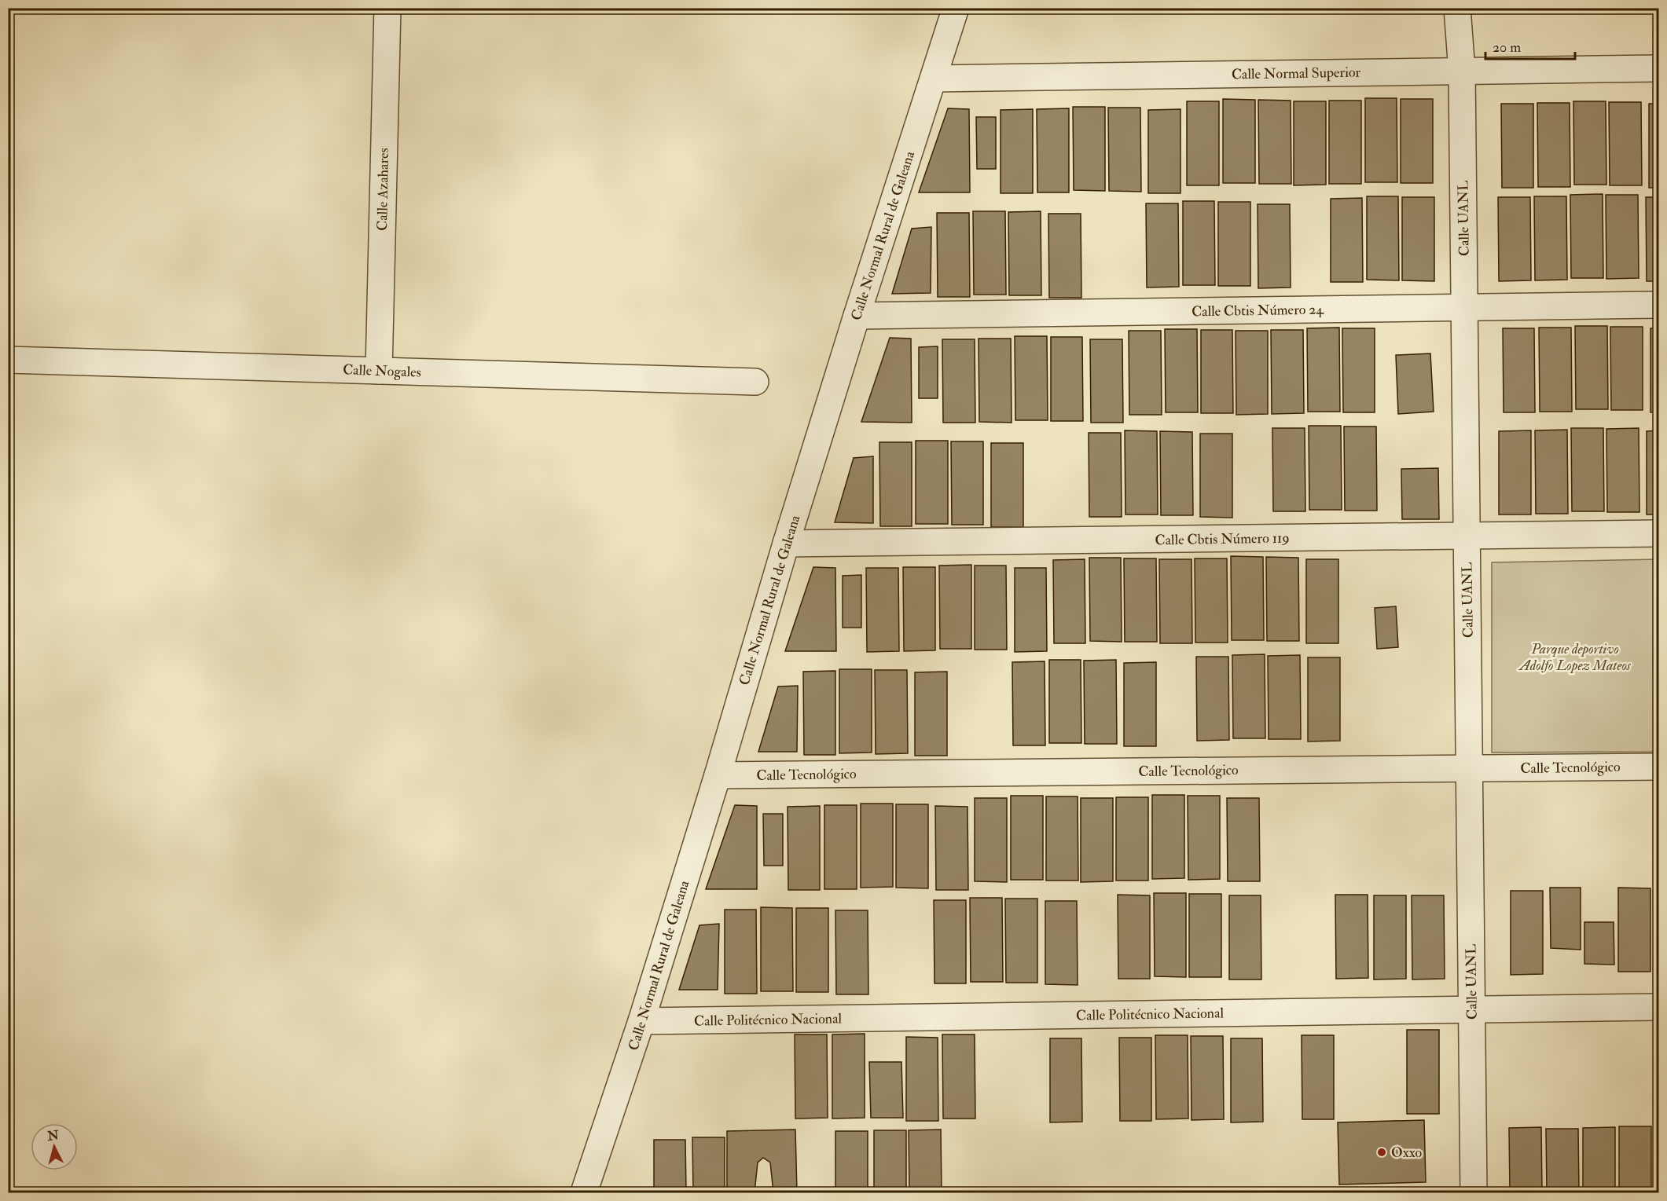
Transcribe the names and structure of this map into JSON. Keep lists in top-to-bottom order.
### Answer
{
  "streets": {
    "street": [
      "Calle Normal Superior",
      "Calle Azahares",
      "Calle UANL",
      "Calle Normal Rural de Galeana",
      "Calle Cbtis Número 24",
      "Calle Nogales",
      "Calle Cbtis Número 119",
      "Calle Tecnológico",
      "Calle Politécnico Nacional"
    ]
  },
  "crossings": [
    ["Calle Normal Superior", "Calle UANL"],
    ["Calle Normal Superior", "Calle Normal Rural de Galeana"],
    ["Calle Azahares", "Calle Nogales"],
    ["Calle UANL", "Calle Cbtis Número 24"],
    ["Calle UANL", "Calle Cbtis Número 119"],
    ["Calle UANL", "Calle Tecnológico"],
    ["Calle UANL", "Calle Politécnico Nacional"],
    ["Calle Normal Rural de Galeana", "Calle Cbtis Número 24"],
    ["Calle Normal Rural de Galeana", "Calle Cbtis Número 119"],
    ["Calle Normal Rural de Galeana", "Calle Tecnológico"],
    ["Calle Normal Rural de Galeana", "Calle Politécnico Nacional"]
  ],
  "parks": ["Parque deportivo Adolfo Lopez Mateos"],
  "places": ["Oxxo"],
  "scale_bar": "20 m",
  "north": "top"
}
